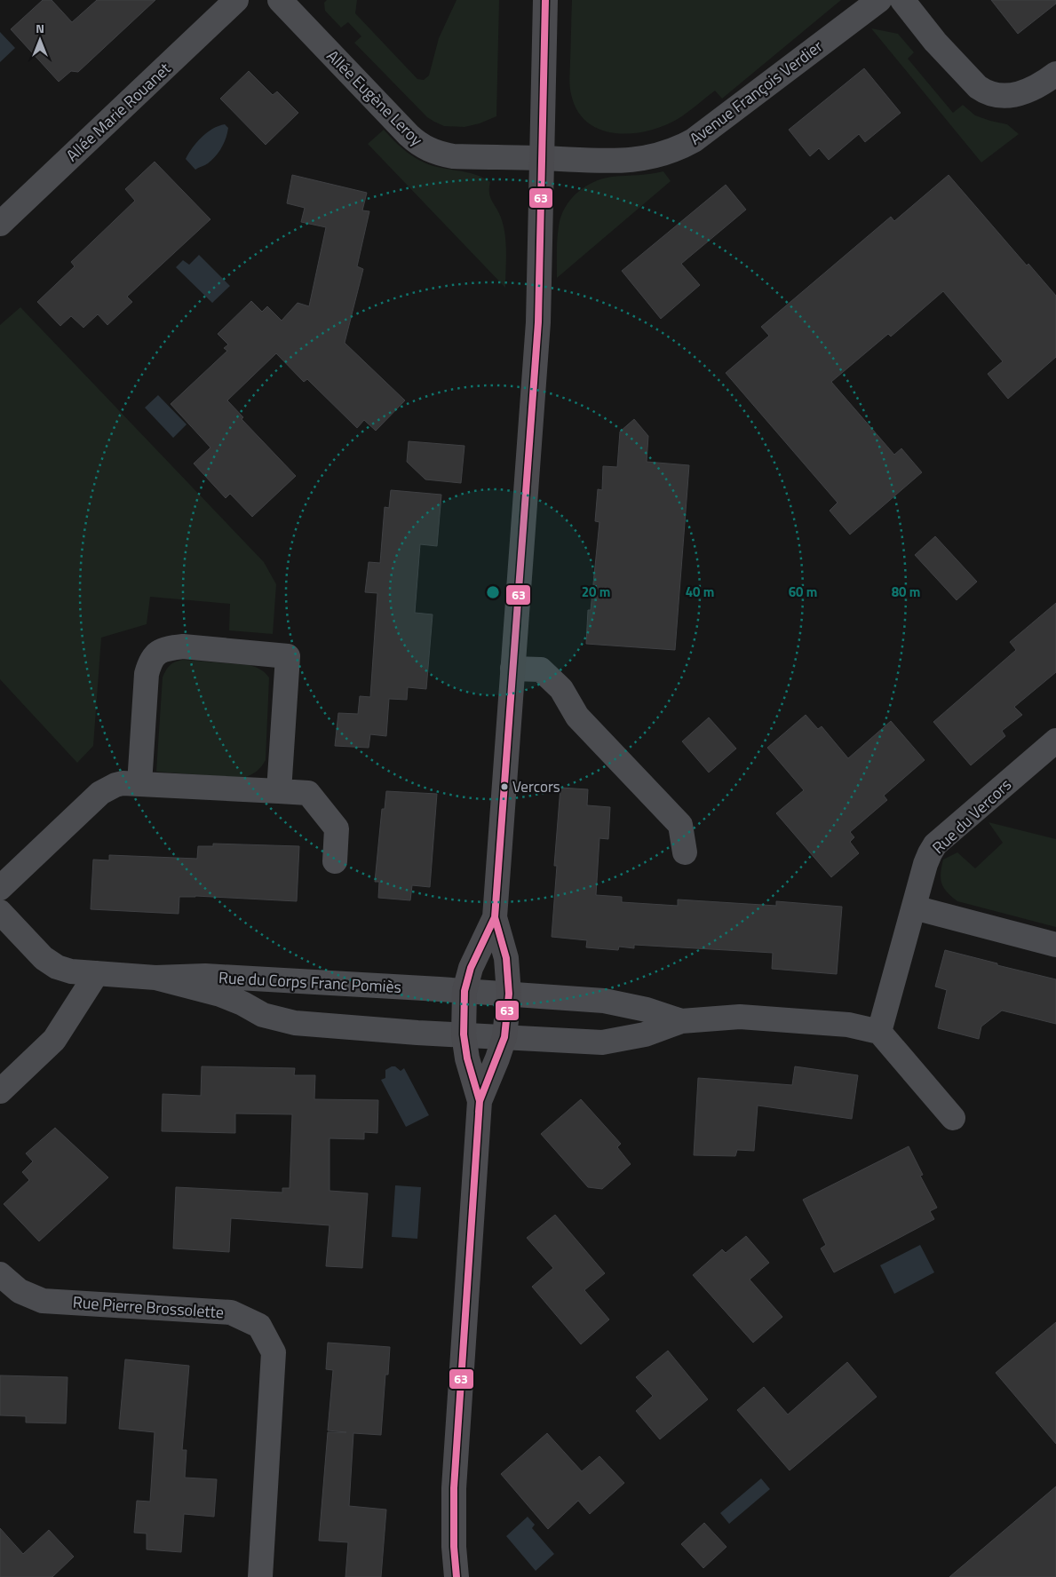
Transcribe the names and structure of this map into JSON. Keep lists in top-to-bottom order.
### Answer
{
  "streets": {
    "street": [
      "Avenue François Verdier",
      "Allée Eugène Leroy",
      "Allée Marie Rouanet",
      "Rue du Vercors",
      "Rue du Corps Franc Pomiès",
      "Rue Pierre Brossolette"
    ]
  },
  "crossings": [
    ["Avenue François Verdier", "Allée Eugène Leroy"]
  ],
  "places": ["Vercors"],
  "lines": ["transit line 63"],
  "north": "top",
  "rings": [
    "20 m",
    "40 m",
    "60 m",
    "80 m"
  ]
}
